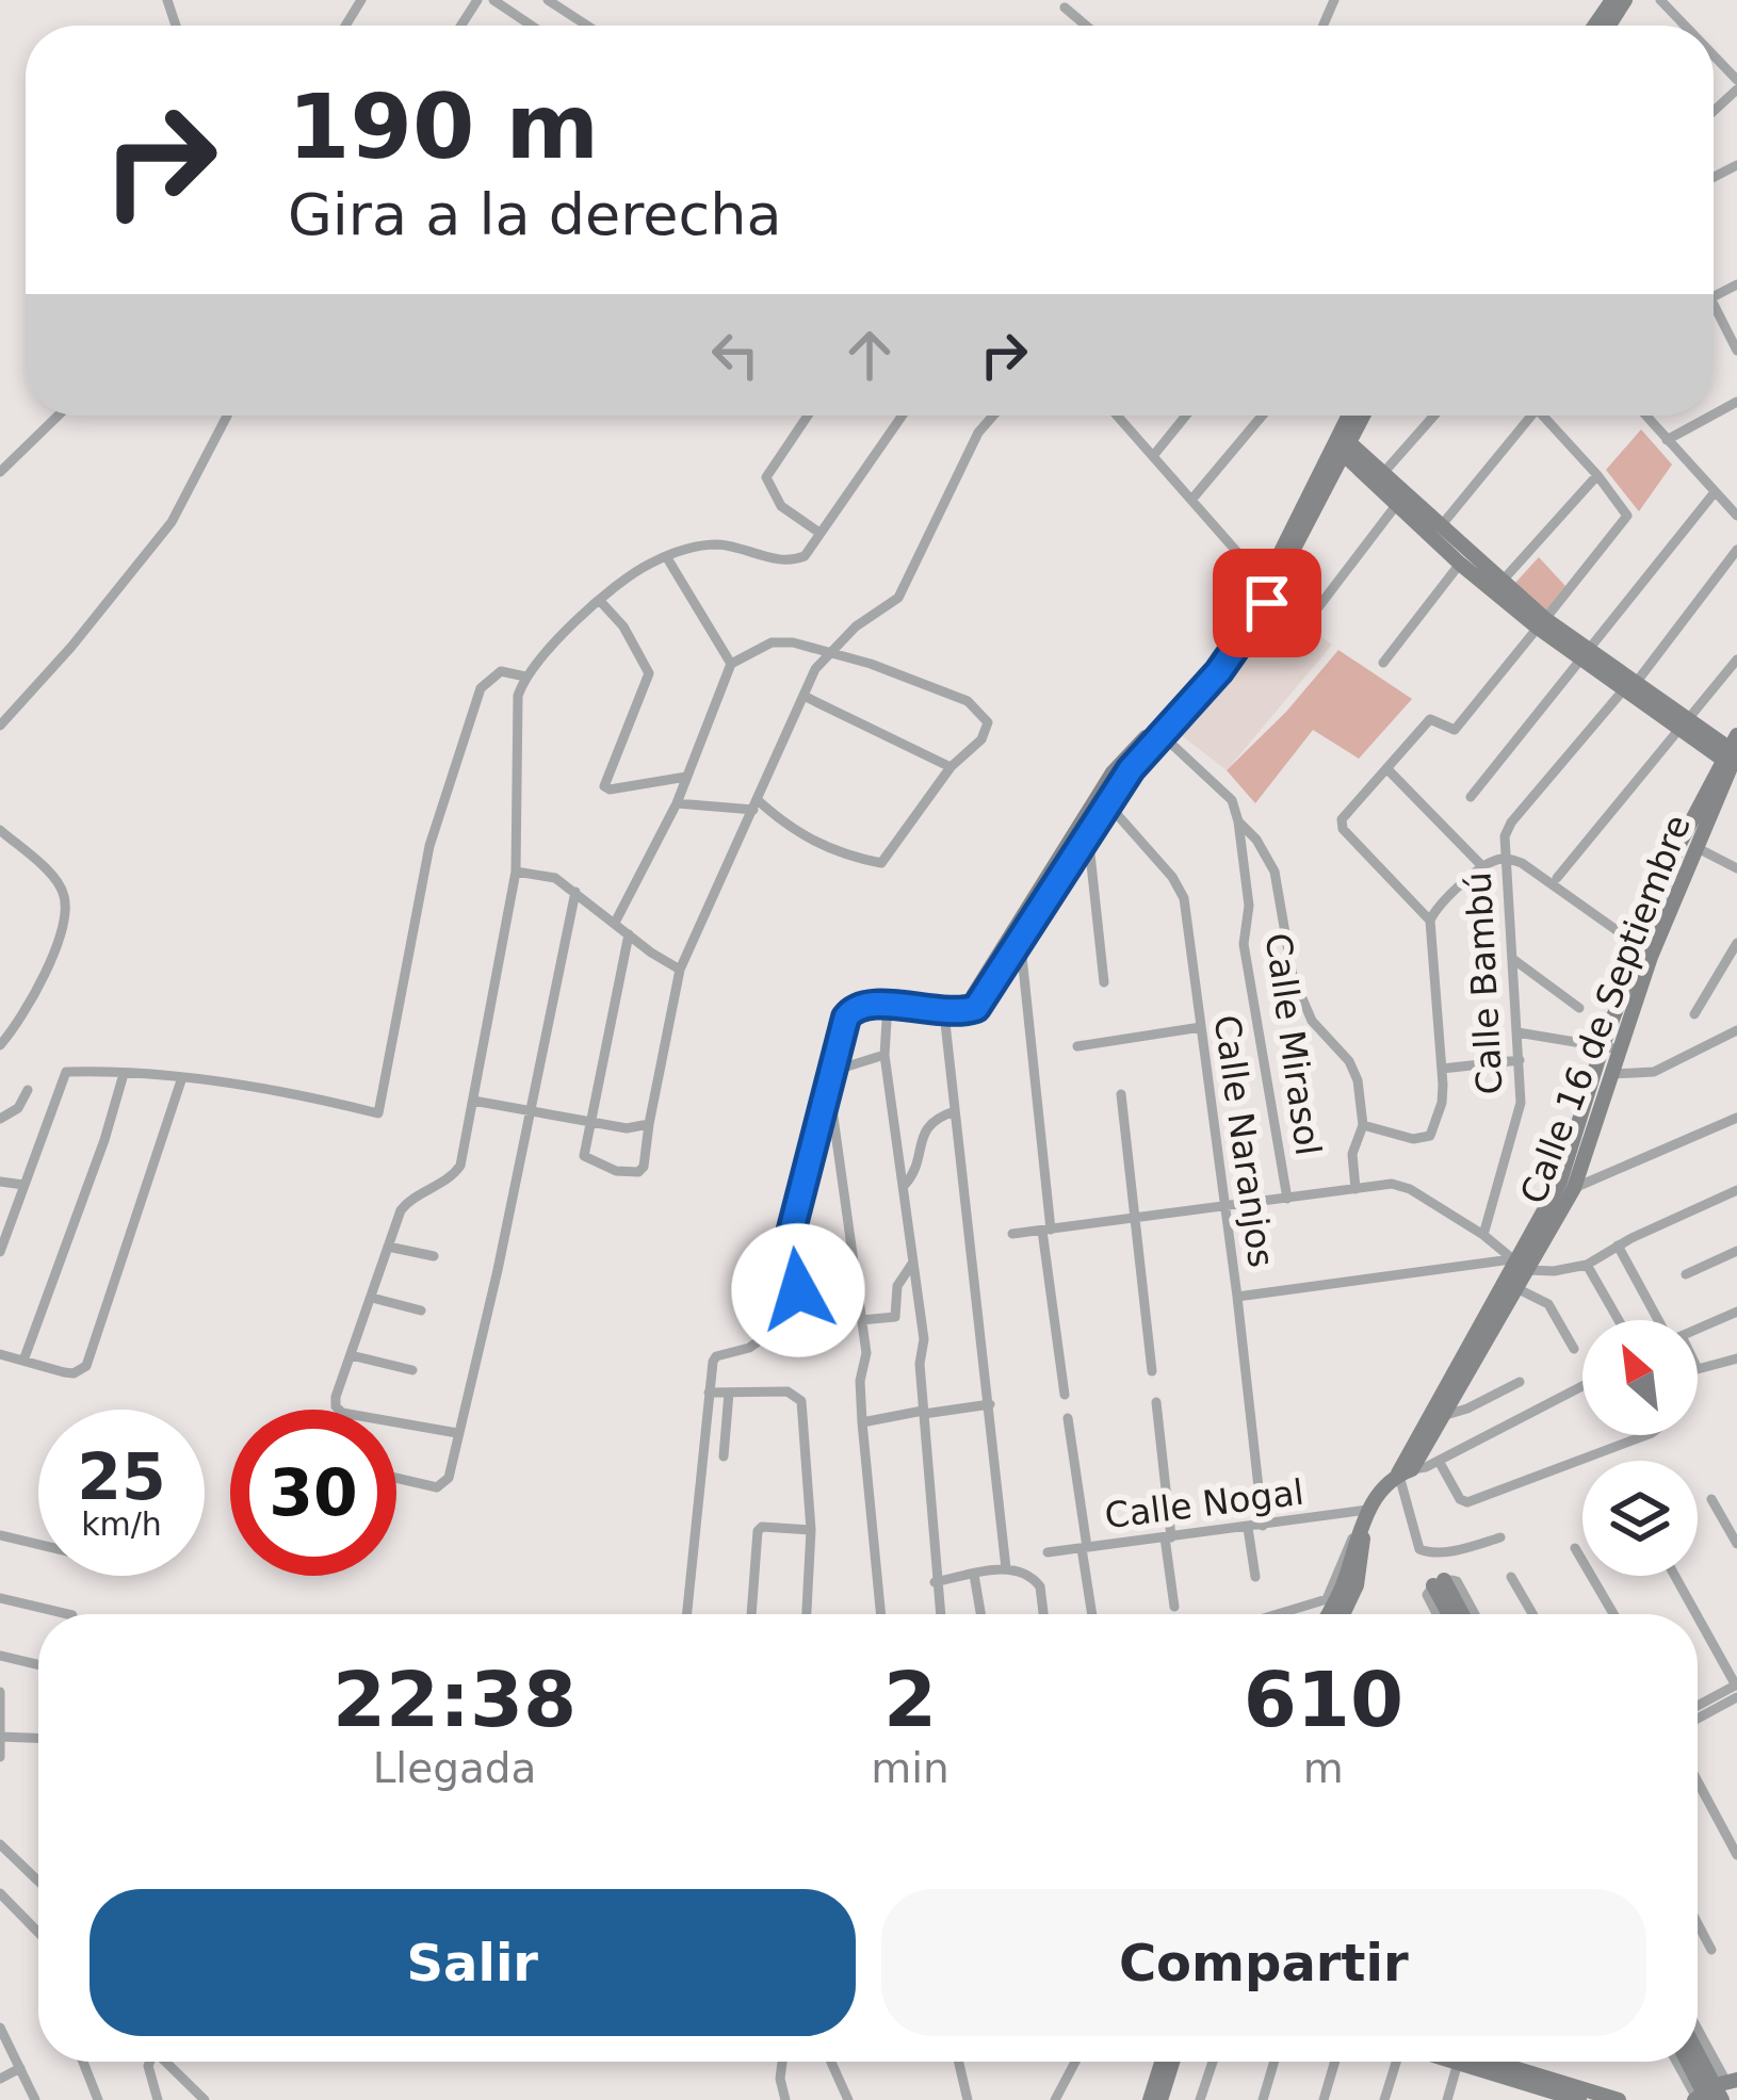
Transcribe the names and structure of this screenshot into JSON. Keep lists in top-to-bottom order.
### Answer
{
  "streets": {
    "street": [
      "Calle Bambú",
      "Calle 16 de Septiembre",
      "Calle Mirasol",
      "Calle Naranjos",
      "Calle Nogal"
    ]
  },
  "crossings": [
    ["Calle 16 de Septiembre", "Calle Nogal"],
    ["Calle Naranjos", "Calle Nogal"]
  ],
  "north": "top left",
  "page": {
    "turn": ["190 m", "Gira a la derecha"],
    "speed": "25 km/h",
    "limit": "30",
    "eta": [
      "22:38",
      "Llegada",
      "2",
      "min",
      "610",
      "m"
    ],
    "buttons": ["Salir", "Compartir"]
  }
}
